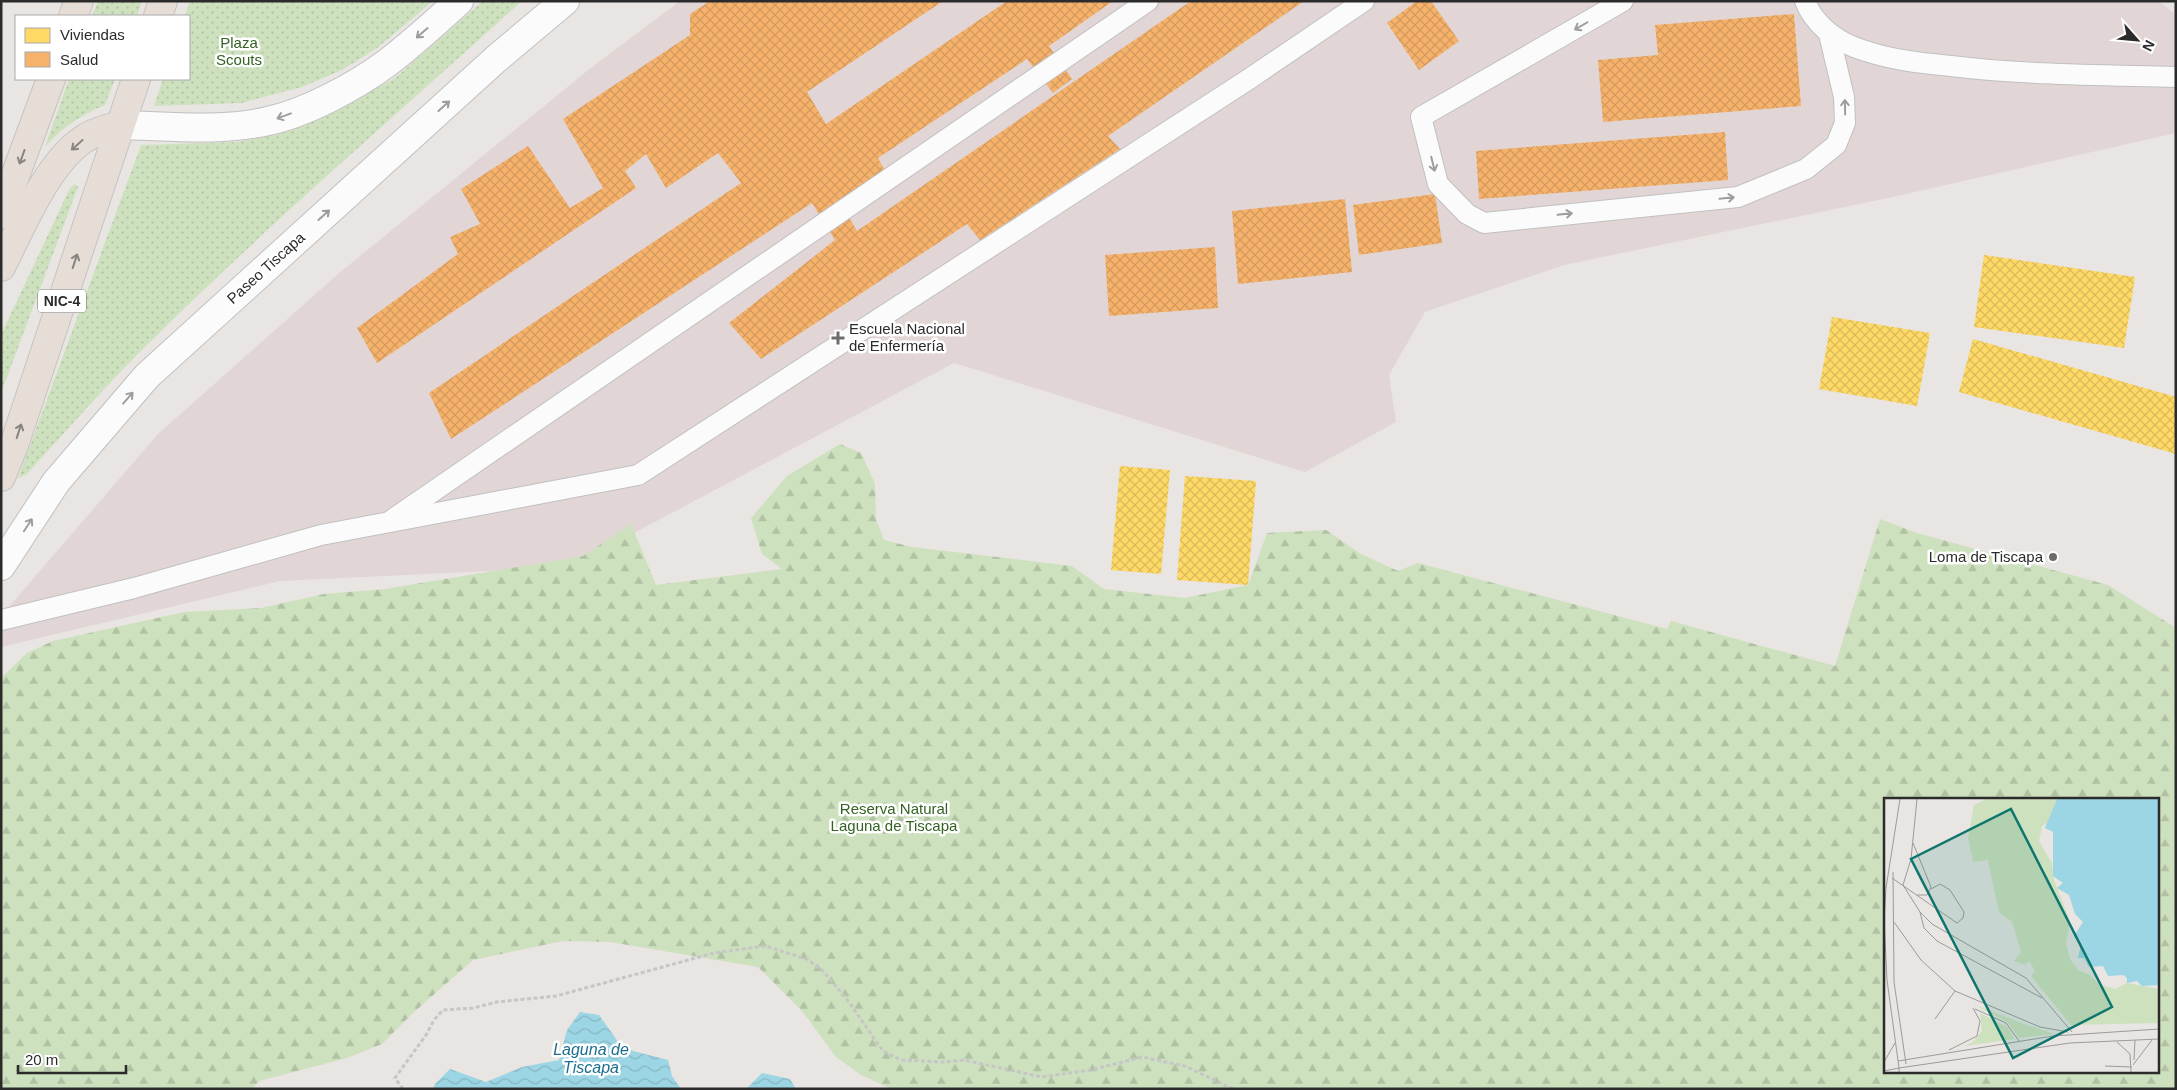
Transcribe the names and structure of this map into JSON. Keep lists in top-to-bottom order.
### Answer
{
  "streets": {
    "highway": ["NIC-4"],
    "street": ["Paseo Tiscapa"]
  },
  "one_way": ["Paseo Tiscapa"],
  "water": ["Laguna de Tiscapa"],
  "parks": ["Plaza Scouts", "Reserva Natural Laguna de Tiscapa"],
  "places": {
    "health": ["Escuela Nacional de Enfermería"],
    "other": ["Loma de Tiscapa"]
  },
  "legend": ["Viviendas", "Salud"],
  "scale_bar": "20 m",
  "north": "bottom right"
}
